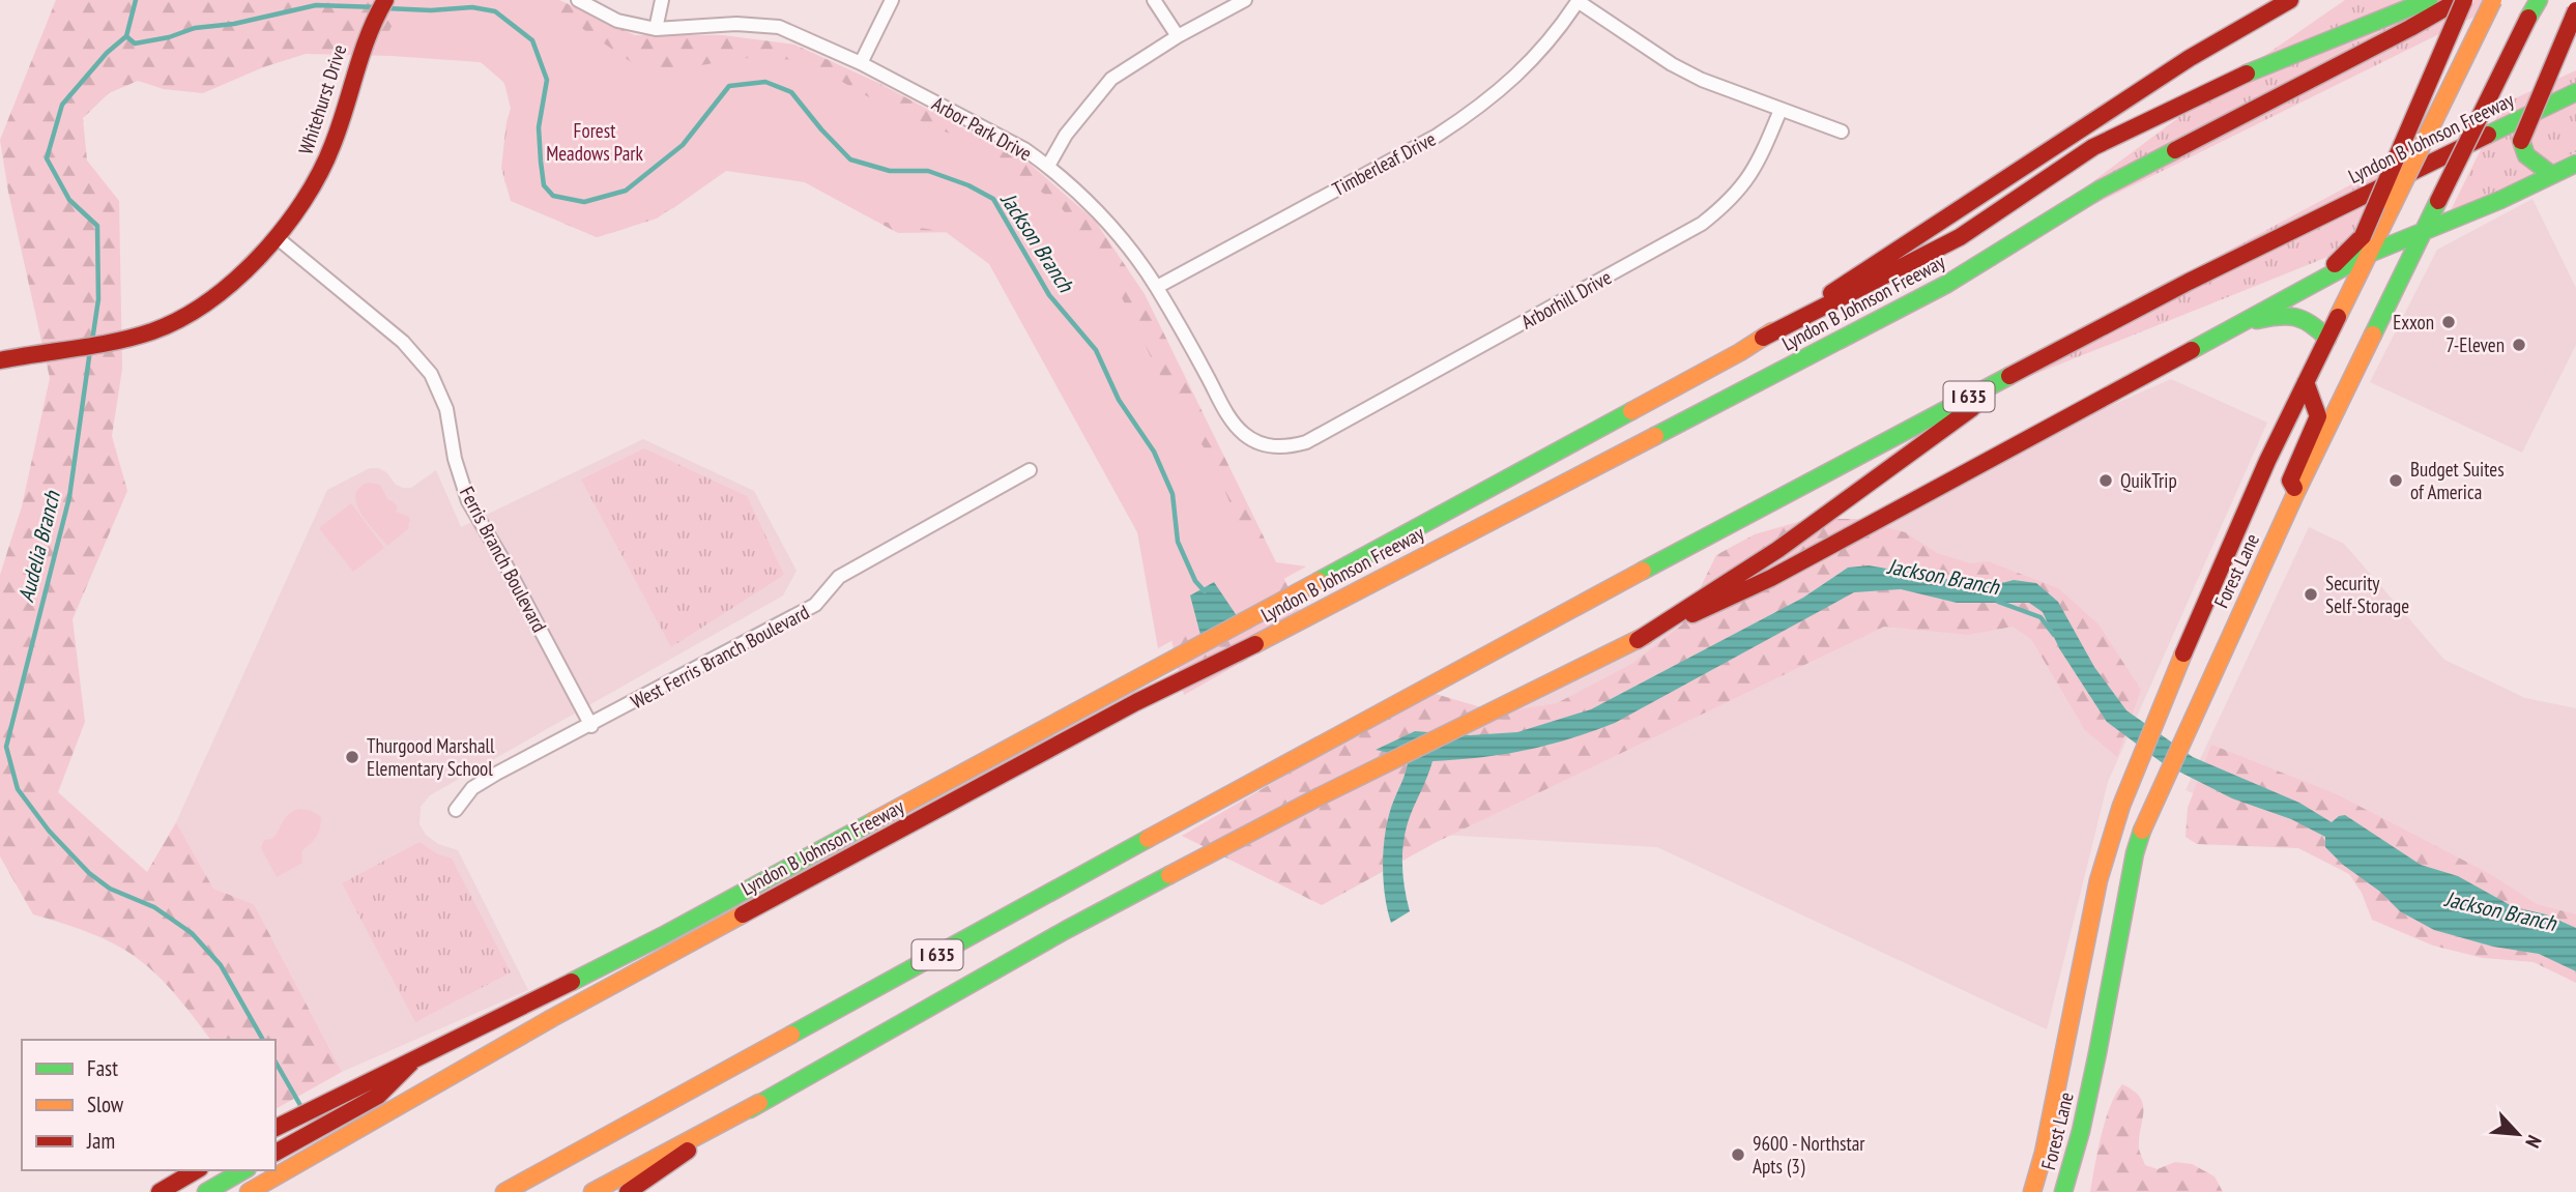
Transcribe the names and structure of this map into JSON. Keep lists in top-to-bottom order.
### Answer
{
  "streets": {
    "main road": [
      "Whitehurst Drive",
      "Lyndon B Johnson Freeway",
      "I 635",
      "Forest Lane"
    ],
    "street": [
      "Arbor Park Drive",
      "Timberleaf Drive",
      "Arborhill Drive",
      "Ferris Branch Boulevard",
      "West Ferris Branch Boulevard"
    ]
  },
  "crossings": [
    ["Whitehurst Drive", "Ferris Branch Boulevard"],
    ["Arbor Park Drive", "Timberleaf Drive"],
    ["Arbor Park Drive", "Arborhill Drive"],
    ["Ferris Branch Boulevard", "West Ferris Branch Boulevard"]
  ],
  "water": ["Jackson Branch", "Audelia Branch"],
  "parks": ["Forest Meadows Park"],
  "places": [
    "Exxon",
    "7-Eleven",
    "QuikTrip",
    "Budget Suites of America",
    "Security Self-Storage",
    "Thurgood Marshall Elementary School",
    "9600 - Northstar Apts (3)"
  ],
  "legend": ["Fast", "Slow", "Jam"],
  "north": "bottom right"
}
